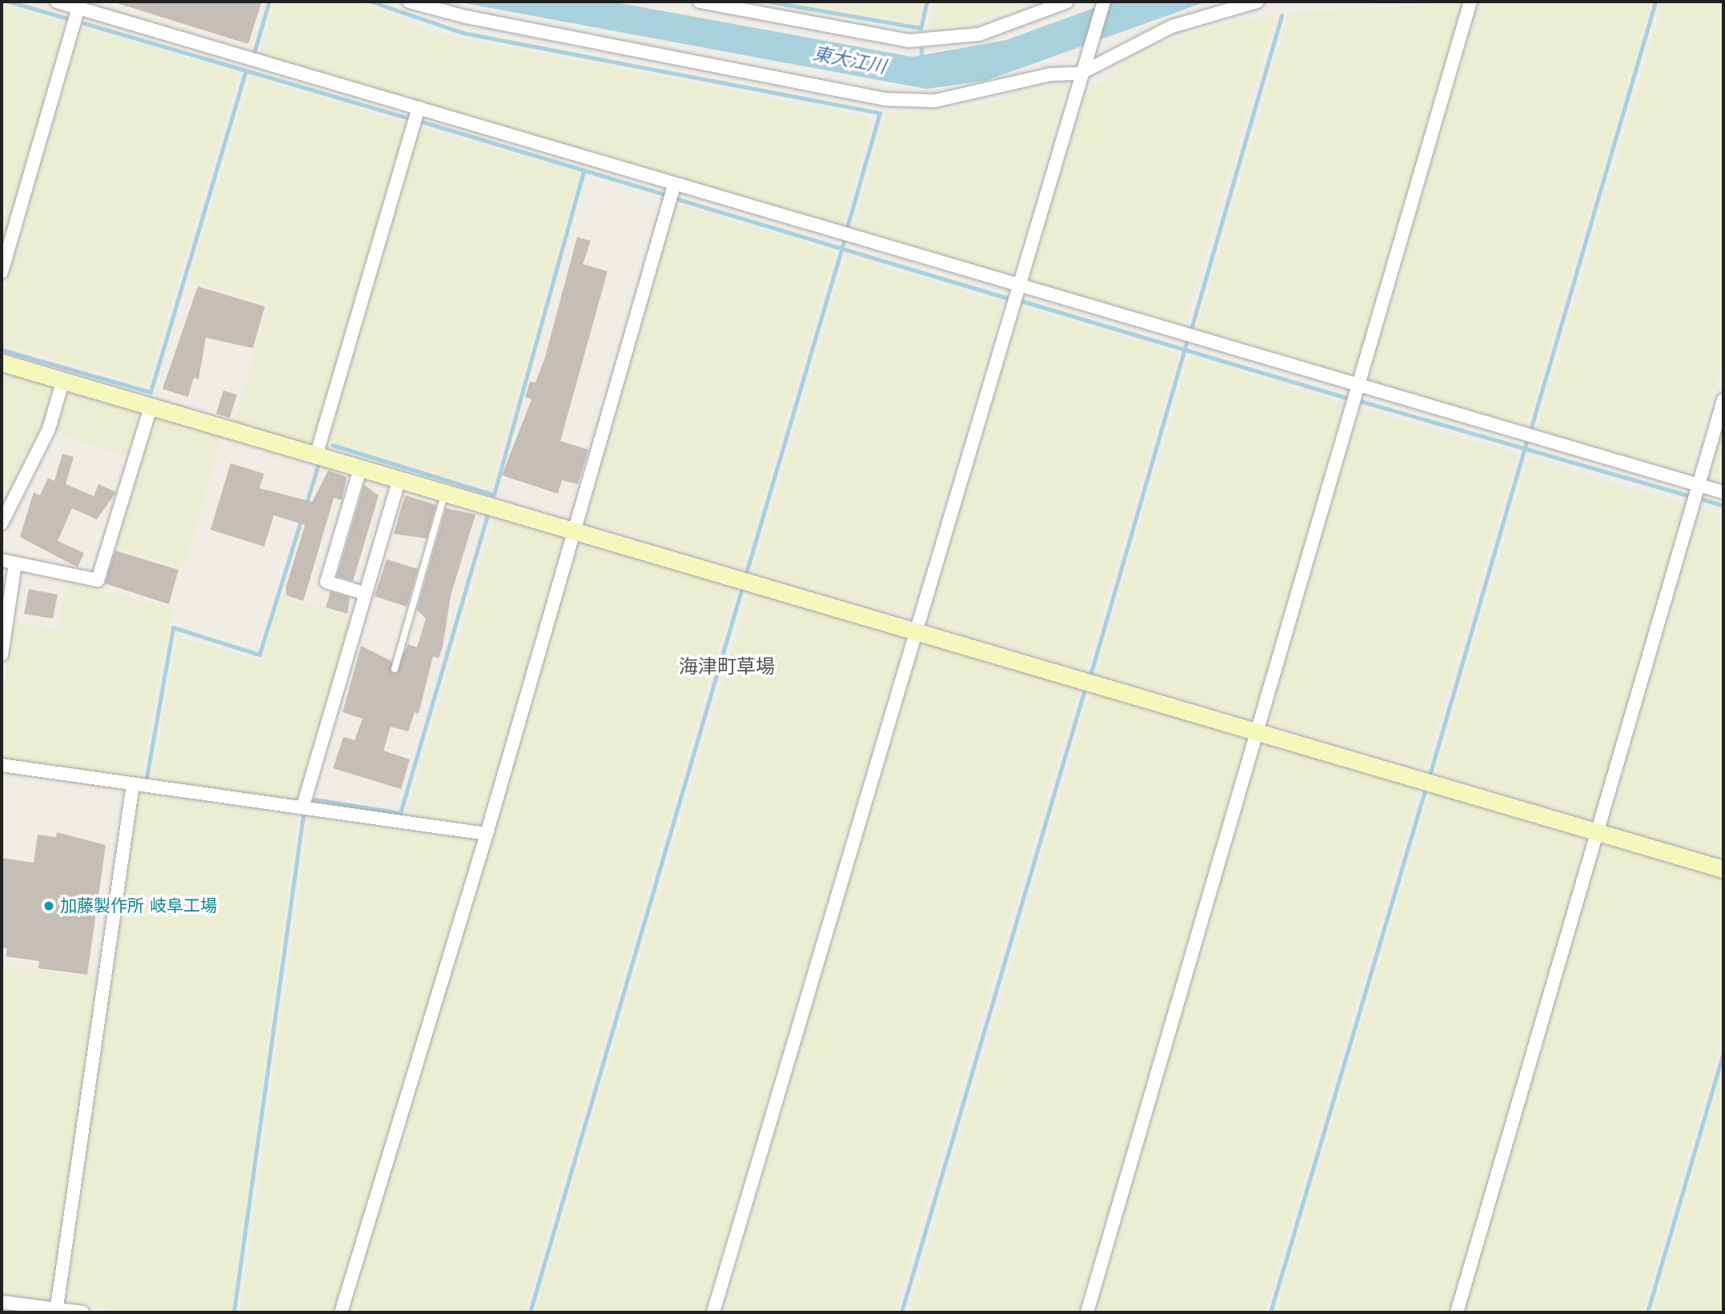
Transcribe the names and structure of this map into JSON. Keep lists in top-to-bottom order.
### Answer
{
  "districts": ["海津町草場"],
  "water": ["東大江川"],
  "places": ["加藤製作所 岐阜工場"]
}
